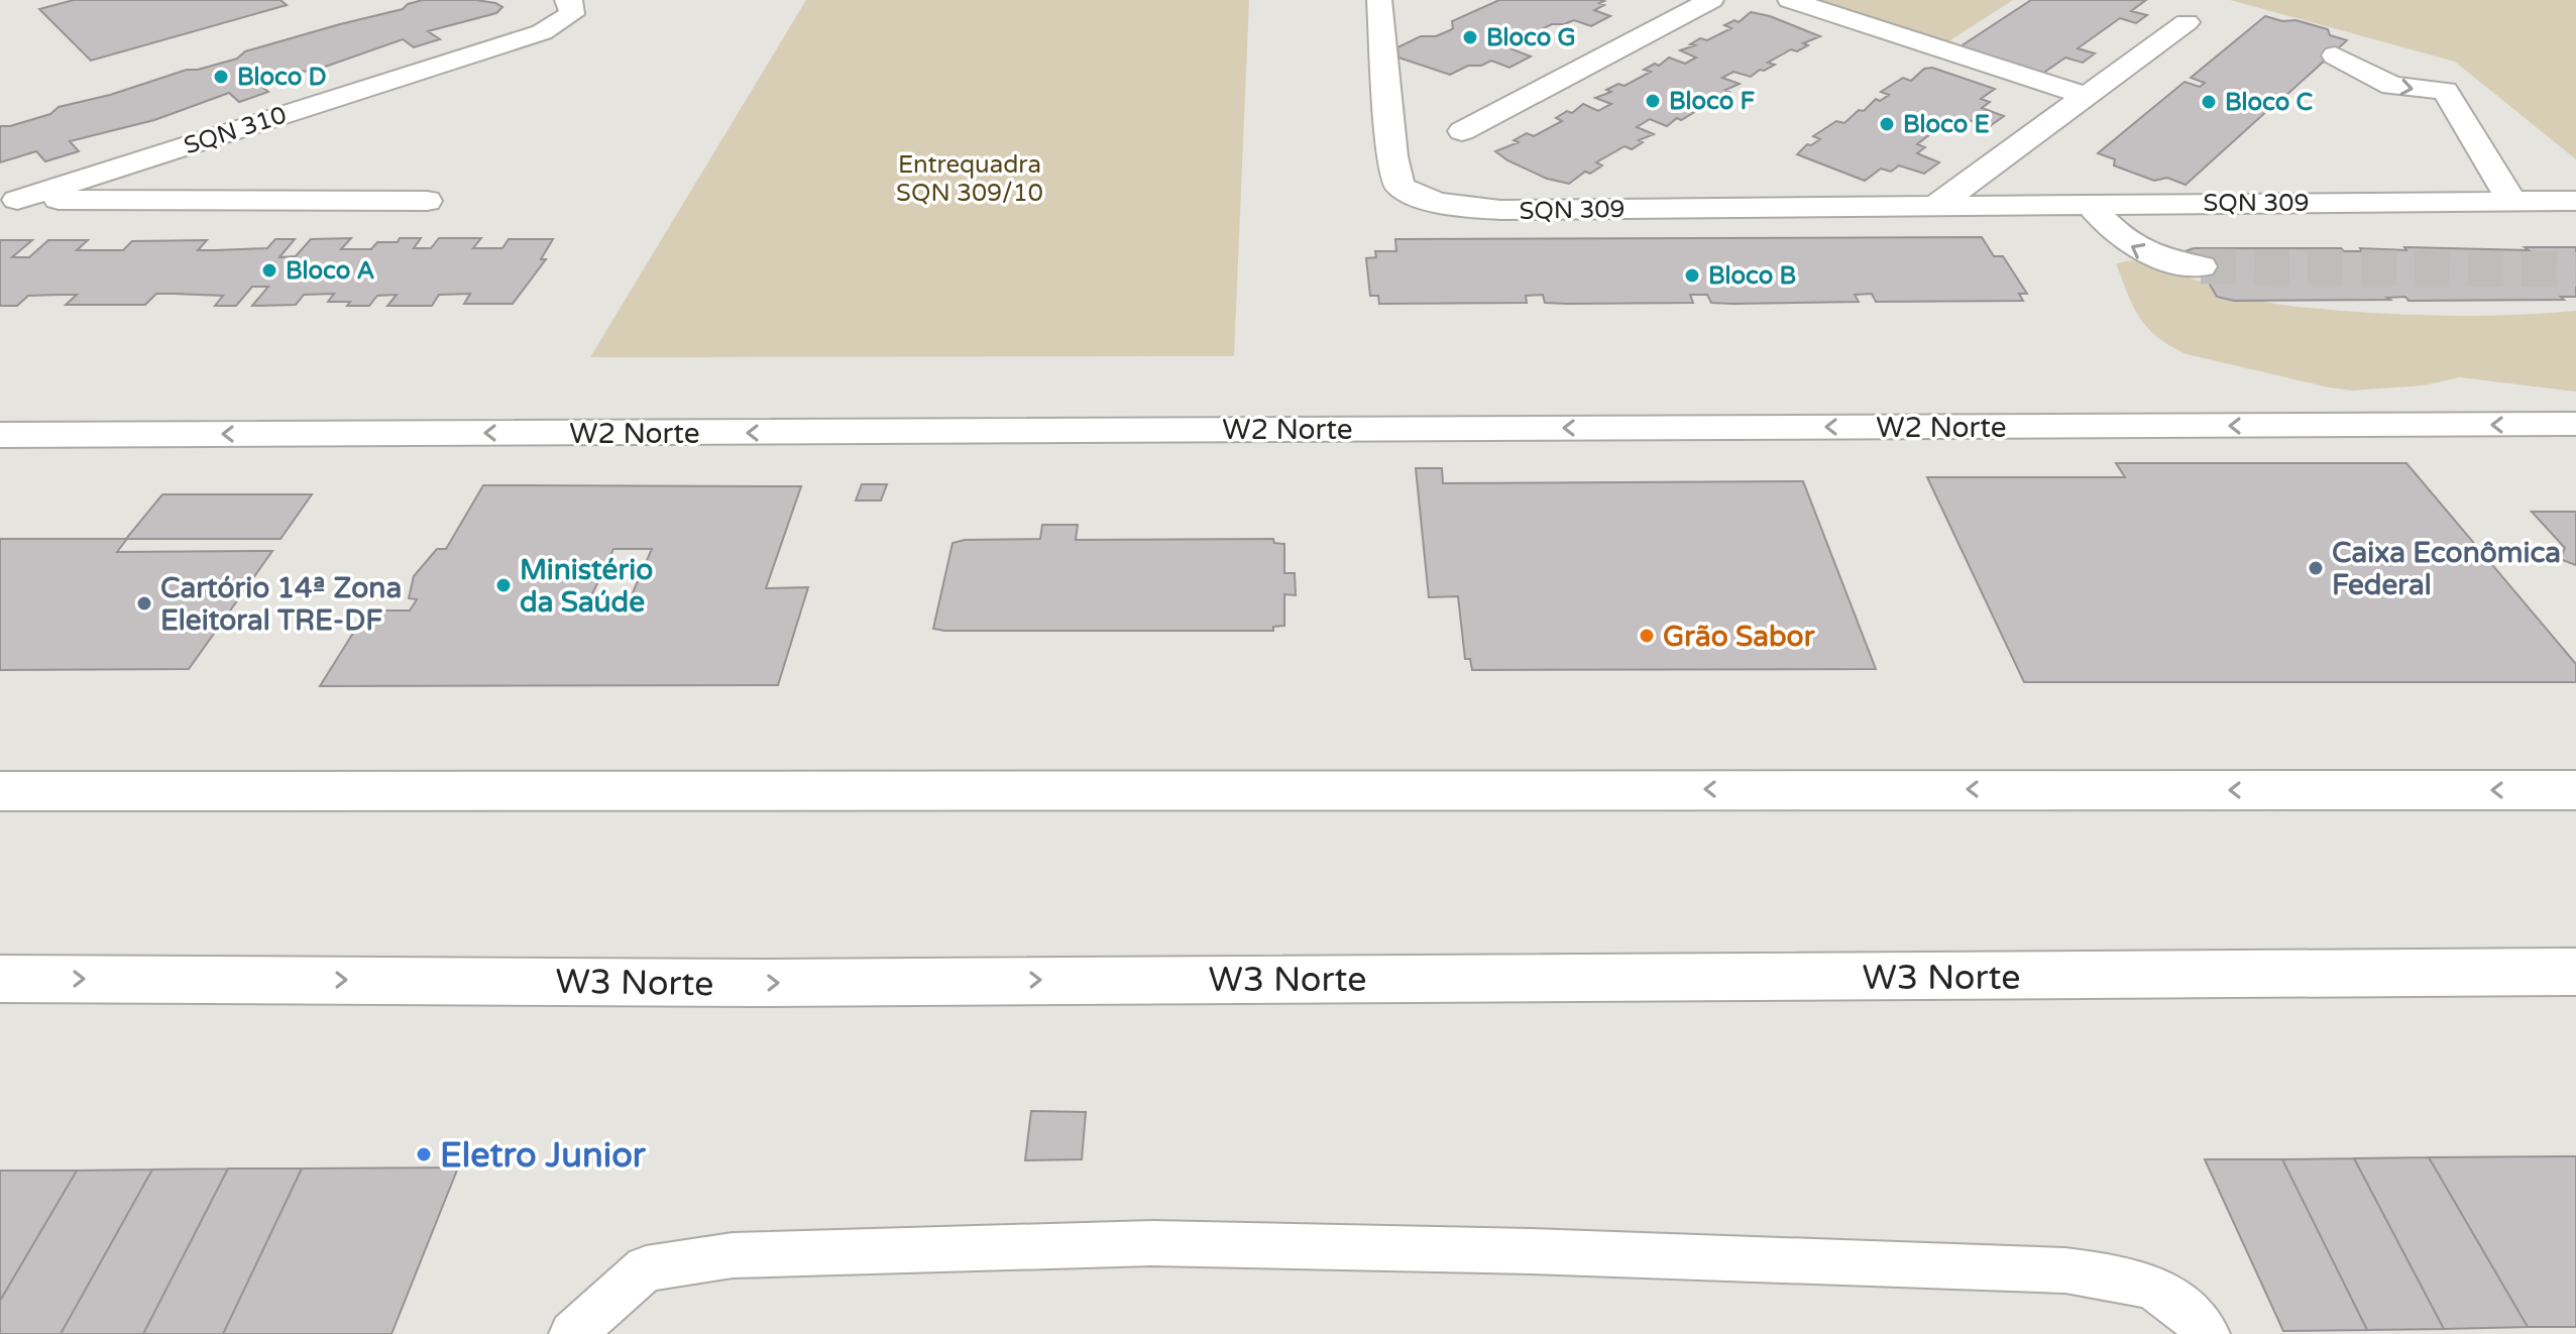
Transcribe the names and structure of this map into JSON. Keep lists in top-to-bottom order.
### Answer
{
  "streets": {
    "street": [
      "SQN 310",
      "SQN 309",
      "W2 Norte",
      "W3 Norte"
    ]
  },
  "parks": ["Entrequadra SQN 309/10"],
  "places": [
    "Bloco G",
    "Bloco D",
    "Bloco F",
    "Bloco C",
    "Bloco E",
    "Bloco A",
    "Bloco B",
    "Caixa Econômica Federal",
    "Ministério da Saúde",
    "Cartório 14ª Zona Eleitoral TRE-DF",
    "Grão Sabor",
    "Eletro Junior"
  ]
}
